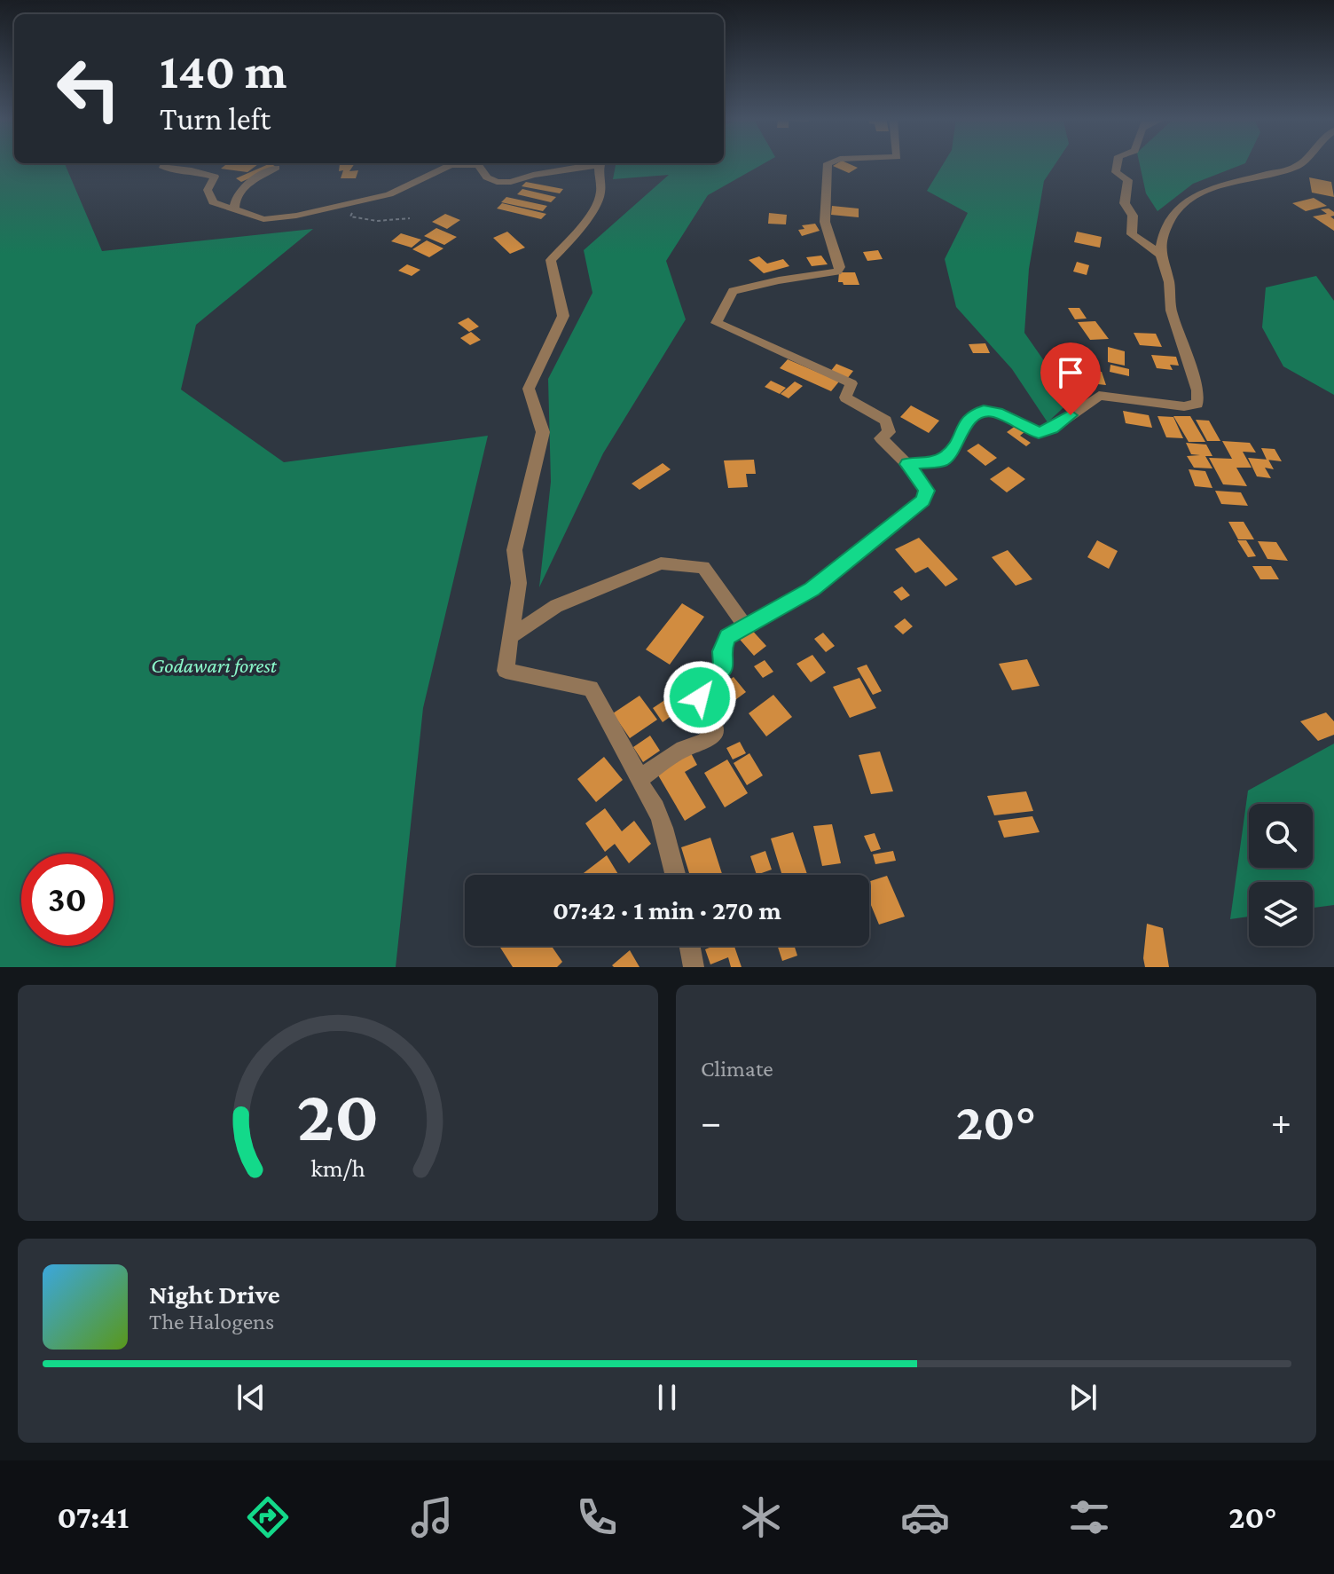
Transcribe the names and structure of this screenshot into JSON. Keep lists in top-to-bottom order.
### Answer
{
  "parks": ["Godawari forest"],
  "page": {
    "turn": ["140 m", "Turn left"],
    "limit": "30",
    "trip": "07:42 · 1 min · 270 m",
    "tile": "Climate",
    "heat": ["−", "20°", "+"],
    "song": ["Night Drive", "The Halogens"],
    "tabs": ["07:41", "20°"],
    "gauge": ["20", "km/h"]
  }
}
